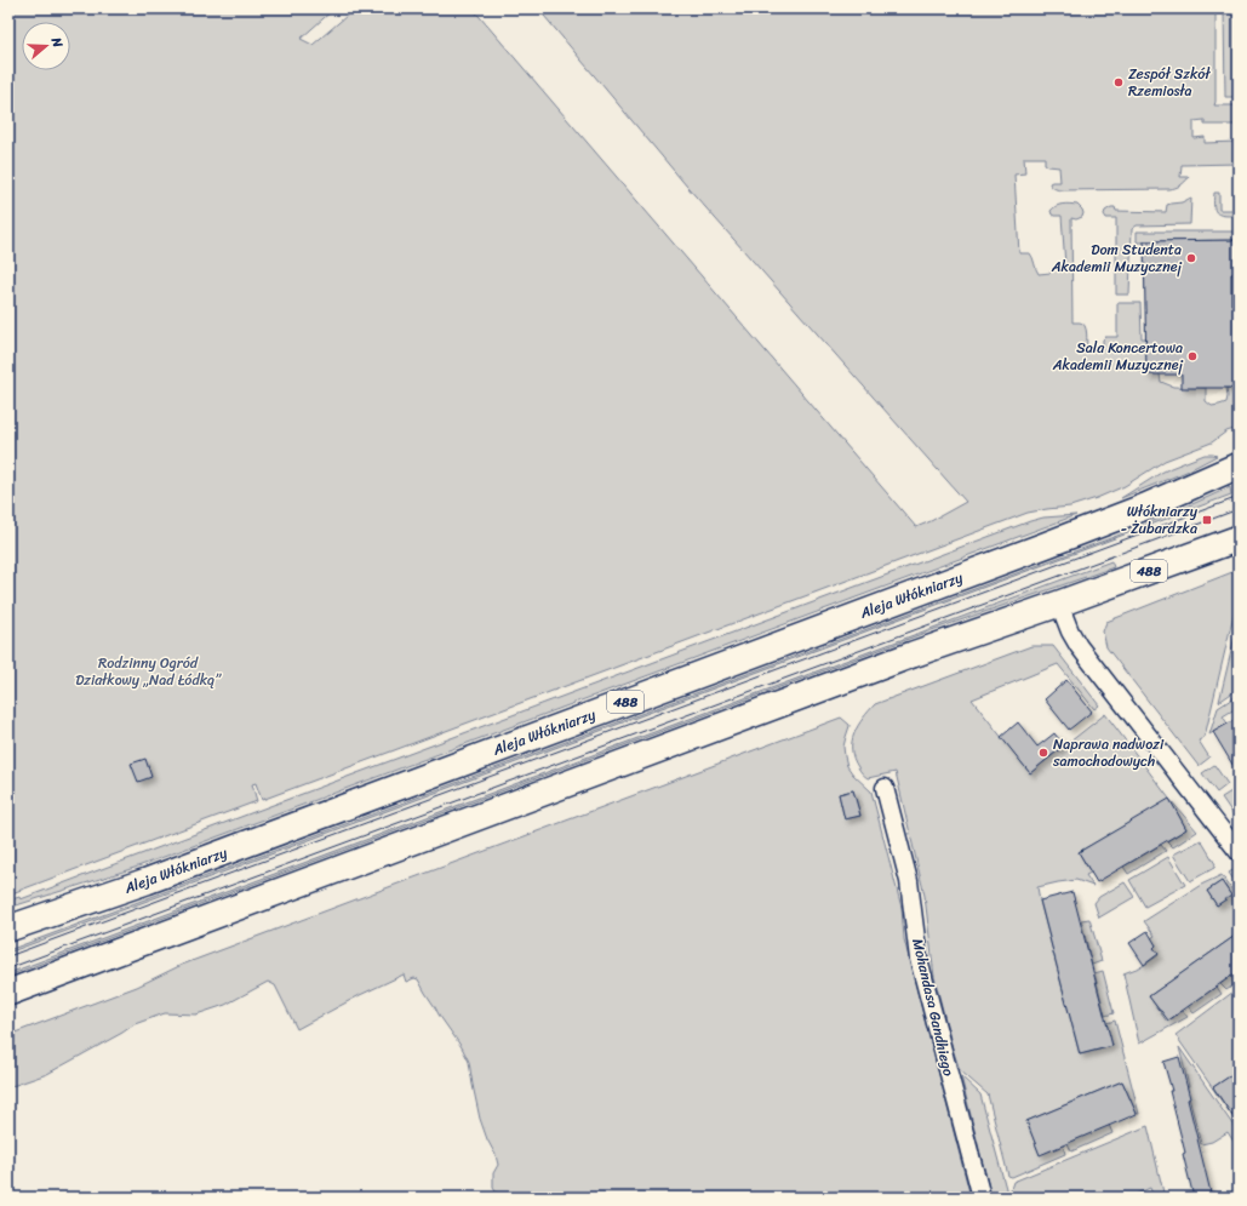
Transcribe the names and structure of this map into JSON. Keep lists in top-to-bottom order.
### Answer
{
  "streets": {
    "main road": ["488", "Aleja Włókniarzy"],
    "street": ["Mohandasa Gandhiego"]
  },
  "parks": ["Rodzinny Ogród Działkowy „Nad Łódką”"],
  "places": {
    "other": [
      "Zespół Szkół Rzemiosła",
      "Dom Studenta Akademii Muzycznej",
      "Sala Koncertowa Akademii Muzycznej",
      "Naprawa nadwozi samochodowych"
    ],
    "transit": ["Włókniarzy - Żubardzka"]
  },
  "north": "right"
}
